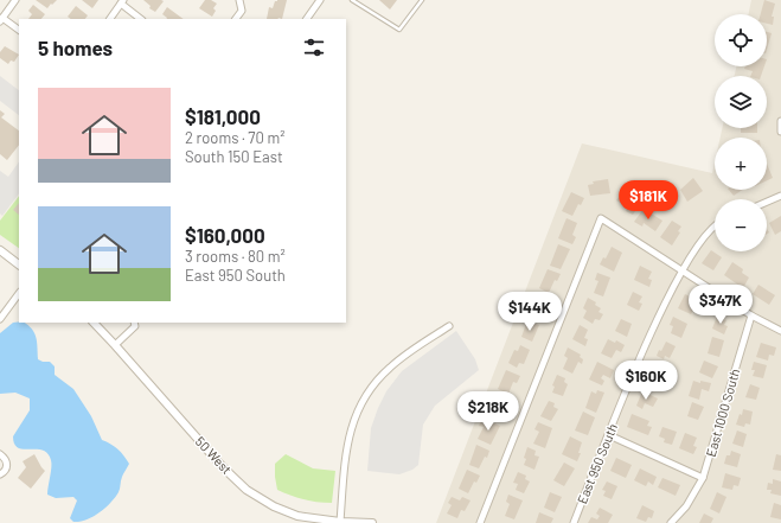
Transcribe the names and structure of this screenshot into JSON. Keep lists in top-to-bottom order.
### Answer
{
  "streets": {
    "street": ["East 1000 South", "50 West", "East 950 South"]
  },
  "page": {
    "map_buttons": ["+", "−"],
    "heading": "5 homes",
    "list": [
      {
        "name": "$181,000",
        "note": "2 rooms · 70 m² · South 150 East"
      },
      {
        "name": "$160,000",
        "note": "3 rooms · 80 m² · East 950 South"
      }
    ],
    "price": [
      "$181K",
      "$347K",
      "$144K",
      "$160K",
      "$218K"
    ]
  }
}
